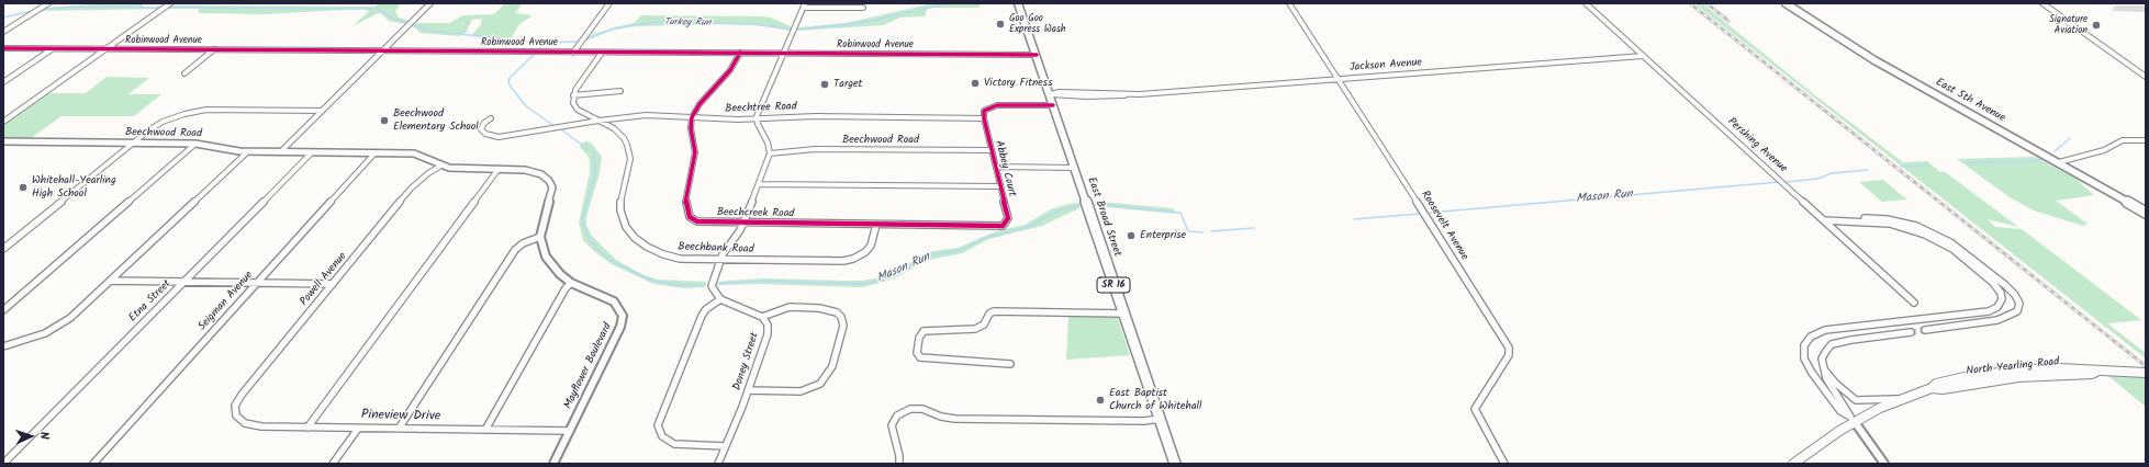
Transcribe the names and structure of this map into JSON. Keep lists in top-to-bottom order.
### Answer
{
  "streets": {
    "main road": [
      "East 5th Avenue",
      "East Broad Street",
      "SR 16",
      "North Yearling Road"
    ],
    "street": [
      "Robinwood Avenue",
      "Jackson Avenue",
      "Beechtree Road",
      "Beechwood Road",
      "Pershing Avenue",
      "Abbey Court",
      "Beechcreek Road",
      "Roosevelt Avenue",
      "Beechbank Road",
      "Powell Avenue",
      "Etna Street",
      "Seigman Avenue",
      "Doney Street",
      "Mayflower Boulevard",
      "Pineview Drive"
    ]
  },
  "crossings": [
    ["Robinwood Avenue", "East Broad Street"],
    ["Jackson Avenue", "Pershing Avenue"],
    ["Jackson Avenue", "East Broad Street"],
    ["Jackson Avenue", "Roosevelt Avenue"],
    ["Beechtree Road", "Abbey Court"],
    ["Beechtree Road", "Beechcreek Road"],
    ["Beechtree Road", "Beechbank Road"],
    ["Beechwood Road", "Abbey Court"],
    ["Beechwood Road", "Etna Street"],
    ["Beechwood Road", "Seigman Avenue"],
    ["Beechwood Road", "Mayflower Boulevard"],
    ["Abbey Court", "Beechcreek Road"],
    ["Beechcreek Road", "Beechbank Road"],
    ["Powell Avenue", "Mayflower Boulevard"],
    ["Powell Avenue", "Pineview Drive"],
    ["Seigman Avenue", "Mayflower Boulevard"],
    ["Mayflower Boulevard", "Pineview Drive"]
  ],
  "water": ["Turkey Run", "Mason Run"],
  "places": [
    "Goo Goo Express Wash",
    "Signature Aviation",
    "Victory Fitness",
    "Target",
    "Beechwood Elementary School",
    "Whitehall-Yearling High School",
    "Enterprise",
    "East Baptist Church of Whitehall"
  ],
  "north": "right"
}
